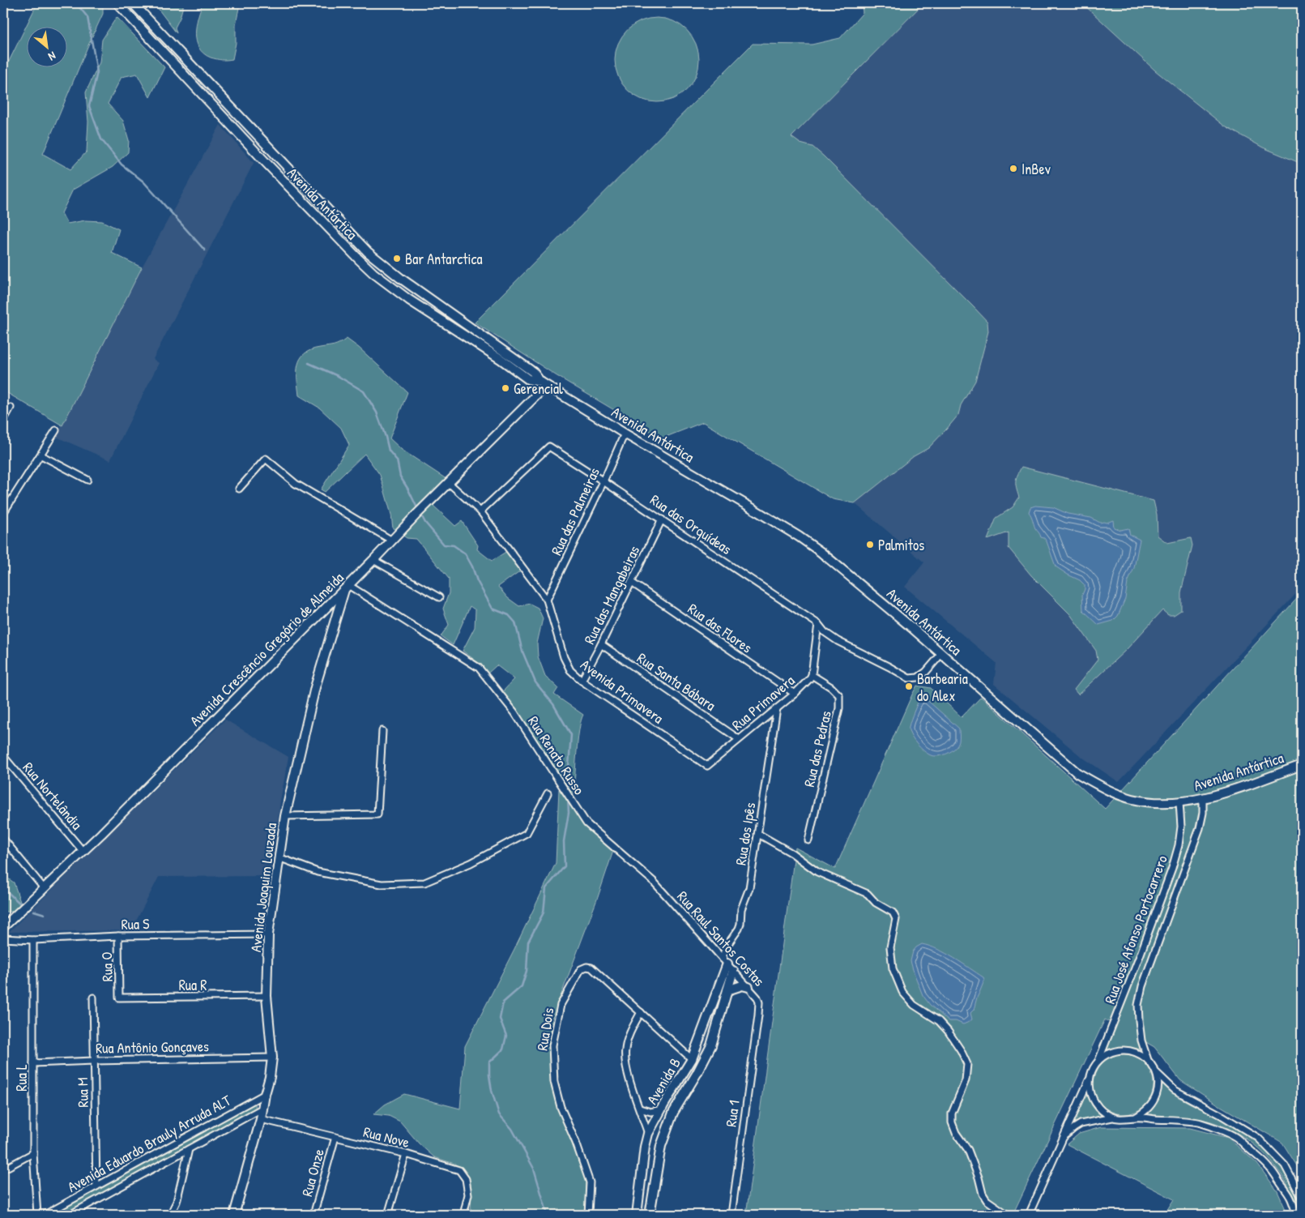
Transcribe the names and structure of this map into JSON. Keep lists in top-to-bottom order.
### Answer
{
  "streets": {
    "main road": [
      "Avenida Antártica",
      "Avenida Crescêncio Gregório de Almeida",
      "Avenida Joaquim Louzada",
      "Avenida B"
    ],
    "street": [
      "Rua das Palmeiras",
      "Rua das Orquídeas",
      "Rua das Mangabeiras",
      "Rua das Flores",
      "Rua Santa Bábara",
      "Avenida Primavera",
      "Rua Primavera",
      "Rua das Pedras",
      "Rua Renato Russo",
      "Rua Nortelândia",
      "Rua dos Ipês",
      "Rua S",
      "Rua José Afonso Portocarrero",
      "Rua Raul Santos Costas",
      "Rua O",
      "Rua R",
      "Rua Dois",
      "Rua Antônio Gonçaves",
      "Rua L",
      "Rua M",
      "Rua 1",
      "Rua Nove",
      "Avenida Eduardo Brauly Arruda ALT",
      "Rua Onze"
    ]
  },
  "crossings": [
    ["Avenida Antártica", "Rua das Palmeiras"],
    ["Avenida Antártica", "Rua das Orquídeas"],
    ["Avenida Antártica", "Avenida Crescêncio Gregório de Almeida"],
    ["Avenida Antártica", "Rua José Afonso Portocarrero"],
    ["Rua das Palmeiras", "Rua das Orquídeas"],
    ["Rua das Palmeiras", "Avenida Primavera"],
    ["Rua das Orquídeas", "Rua das Mangabeiras"],
    ["Rua das Orquídeas", "Avenida Primavera"],
    ["Rua das Orquídeas", "Rua Primavera"],
    ["Rua das Mangabeiras", "Rua das Flores"],
    ["Rua das Mangabeiras", "Rua Santa Bábara"],
    ["Rua das Mangabeiras", "Avenida Primavera"],
    ["Rua das Flores", "Rua Primavera"],
    ["Avenida Crescêncio Gregório de Almeida", "Avenida Primavera"],
    ["Avenida Crescêncio Gregório de Almeida", "Rua Renato Russo"],
    ["Avenida Crescêncio Gregório de Almeida", "Rua Nortelândia"],
    ["Avenida Crescêncio Gregório de Almeida", "Avenida Joaquim Louzada"],
    ["Rua Santa Bábara", "Rua Primavera"],
    ["Avenida Primavera", "Rua Primavera"],
    ["Rua Primavera", "Rua das Pedras"],
    ["Rua Primavera", "Rua dos Ipês"],
    ["Rua Renato Russo", "Avenida Joaquim Louzada"],
    ["Rua Renato Russo", "Rua Raul Santos Costas"],
    ["Rua dos Ipês", "Rua Raul Santos Costas"],
    ["Rua dos Ipês", "Avenida B"],
    ["Avenida Joaquim Louzada", "Rua S"],
    ["Avenida Joaquim Louzada", "Rua R"],
    ["Avenida Joaquim Louzada", "Rua Antônio Gonçaves"],
    ["Avenida Joaquim Louzada", "Rua Nove"],
    ["Avenida Joaquim Louzada", "Avenida Eduardo Brauly Arruda ALT"],
    ["Rua S", "Rua O"],
    ["Rua S", "Rua L"],
    ["Rua Raul Santos Costas", "Avenida B"],
    ["Rua Raul Santos Costas", "Rua 1"],
    ["Rua O", "Rua R"],
    ["Rua Dois", "Avenida B"],
    ["Rua Antônio Gonçaves", "Rua L"],
    ["Rua Antônio Gonçaves", "Rua M"],
    ["Rua M", "Avenida Eduardo Brauly Arruda ALT"],
    ["Rua Nove", "Rua Onze"]
  ],
  "places": [
    "InBev",
    "Bar Antarctica",
    "Gerencial",
    "Palmitos",
    "Barbearia do Alex"
  ],
  "north": "bottom right"
}
